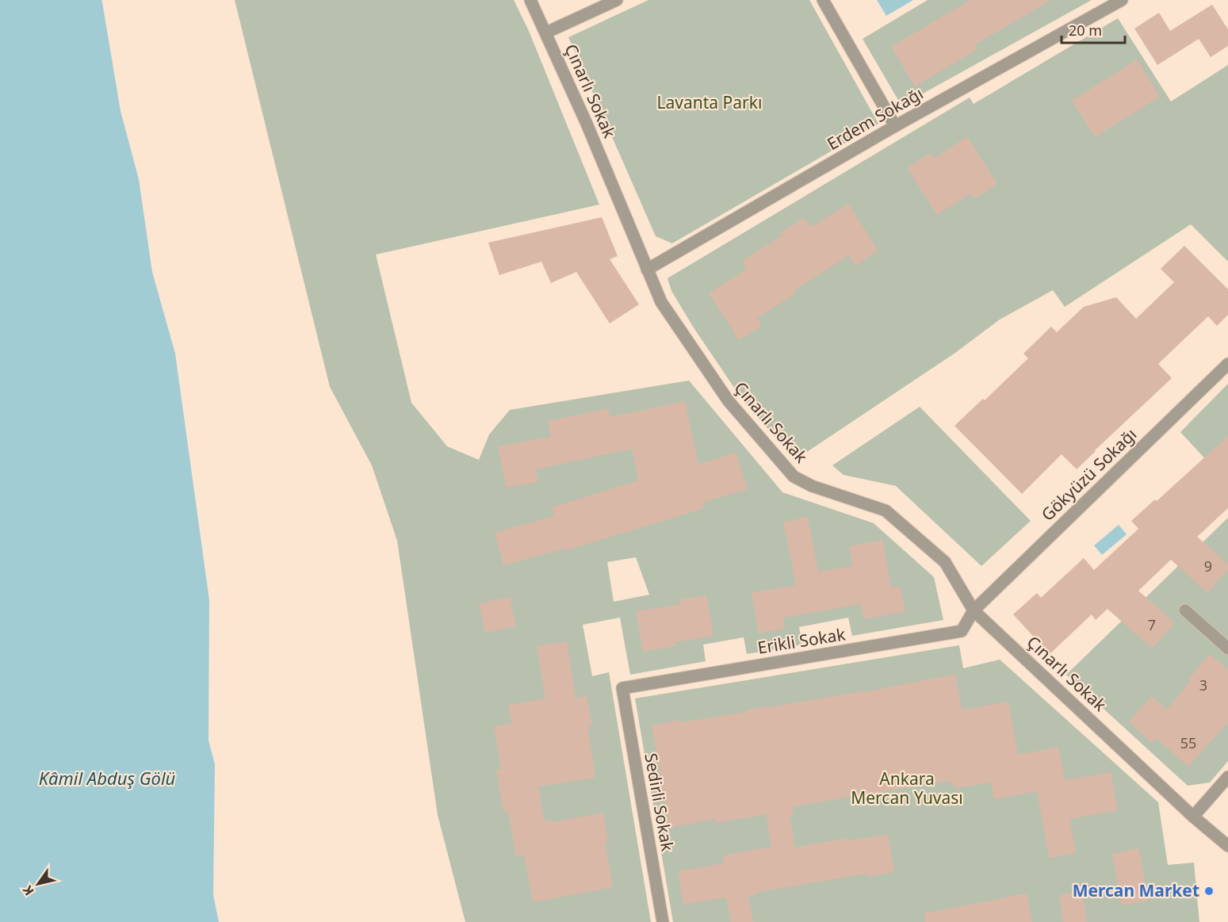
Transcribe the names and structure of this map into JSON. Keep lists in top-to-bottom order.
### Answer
{
  "streets": {
    "street": [
      "Çınarlı Sokak",
      "Erdem Sokağı",
      "Gökyüzü Sokağı",
      "Erikli Sokak",
      "Sedirli Sokak"
    ]
  },
  "crossings": [
    ["Çınarlı Sokak", "Erdem Sokağı"],
    ["Çınarlı Sokak", "Gökyüzü Sokağı"],
    ["Çınarlı Sokak", "Erikli Sokak"],
    ["Gökyüzü Sokağı", "Erikli Sokak"],
    ["Erikli Sokak", "Sedirli Sokak"]
  ],
  "water": ["Kâmil Abduş Gölü"],
  "parks": ["Lavanta Parkı", "Ankara Mercan Yuvası"],
  "places": ["Mercan Market"],
  "house_numbers": [
    "9",
    "7",
    "3",
    "55"
  ],
  "scale_bar": "20 m",
  "north": "bottom left"
}
